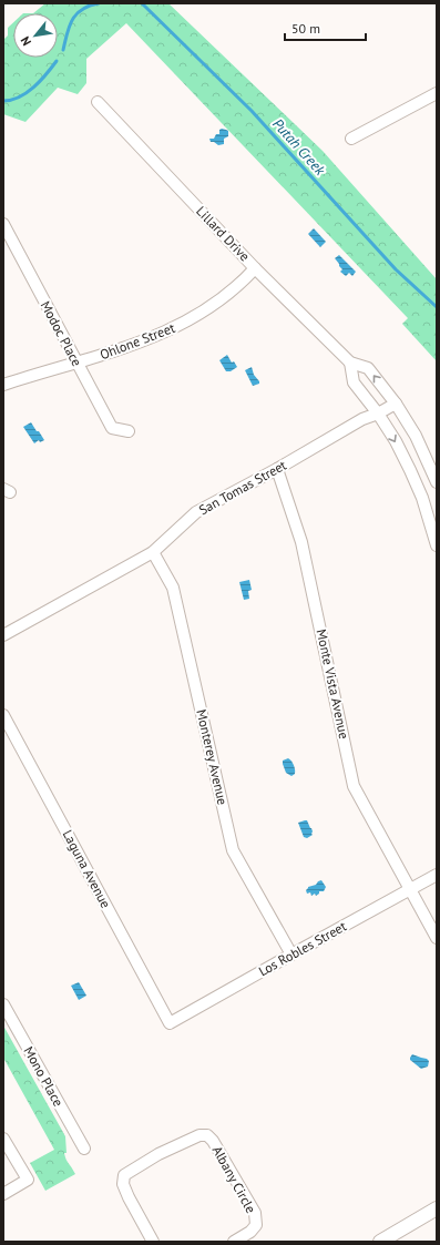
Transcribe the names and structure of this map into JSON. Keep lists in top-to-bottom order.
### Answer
{
  "streets": {
    "street": [
      "Lillard Drive",
      "Modoc Place",
      "Ohlone Street",
      "San Tomas Street",
      "Monte Vista Avenue",
      "Monterey Avenue",
      "Laguna Avenue",
      "Los Robles Street",
      "Mono Place",
      "Albany Circle"
    ]
  },
  "crossings": [
    ["Lillard Drive", "Ohlone Street"],
    ["Lillard Drive", "San Tomas Street"],
    ["Modoc Place", "Ohlone Street"],
    ["San Tomas Street", "Monte Vista Avenue"],
    ["San Tomas Street", "Monterey Avenue"],
    ["Monte Vista Avenue", "Los Robles Street"],
    ["Monterey Avenue", "Los Robles Street"],
    ["Laguna Avenue", "Los Robles Street"]
  ],
  "water": ["Putah Creek"],
  "scale_bar": "50 m",
  "north": "bottom left"
}
